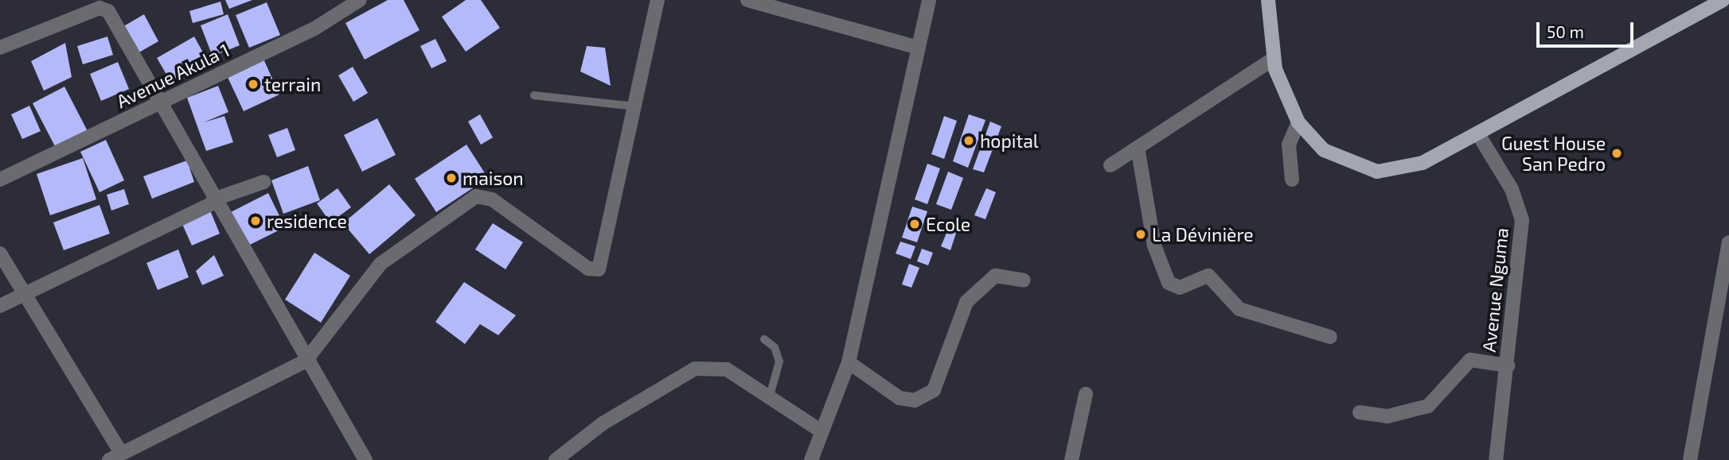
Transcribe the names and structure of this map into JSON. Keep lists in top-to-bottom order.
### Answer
{
  "streets": {
    "street": ["Avenue Akula 1", "Avenue Nguma"]
  },
  "places": [
    "terrain",
    "hopital",
    "Guest House San Pedro",
    "maison",
    "residence",
    "Ecole",
    "La Dévinière"
  ],
  "scale_bar": "50 m"
}
